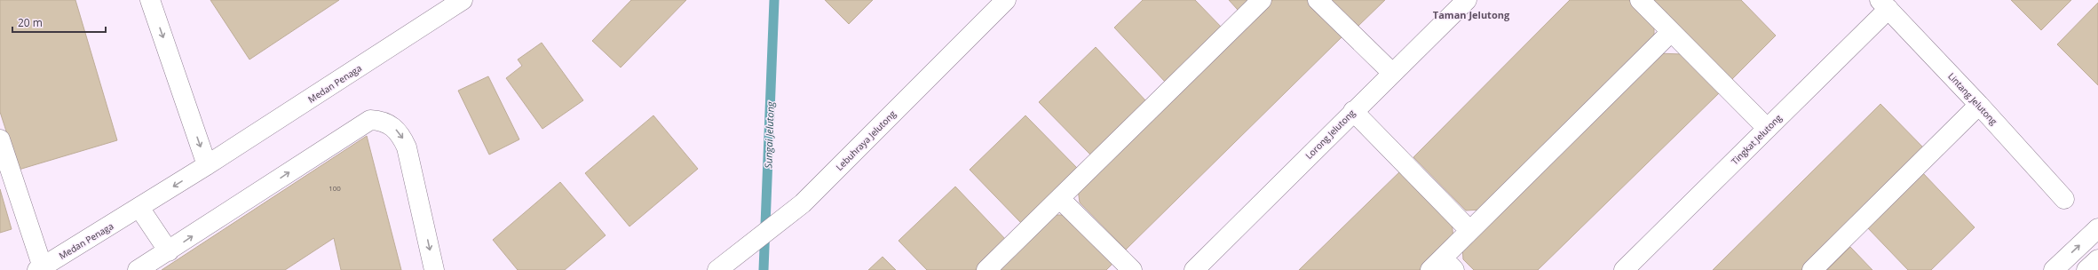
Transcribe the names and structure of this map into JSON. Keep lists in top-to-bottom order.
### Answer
{
  "streets": {
    "street": [
      "Medan Penaga",
      "Lintang Jelutong",
      "Lorong Jelutong",
      "Tingkat Jelutong",
      "Lebuhraya Jelutong"
    ]
  },
  "crossings": [
    ["Lintang Jelutong", "Tingkat Jelutong"]
  ],
  "districts": ["Taman Jelutong"],
  "water": ["Sungai Jelutong"],
  "house_numbers": ["100"],
  "scale_bar": "20 m"
}
